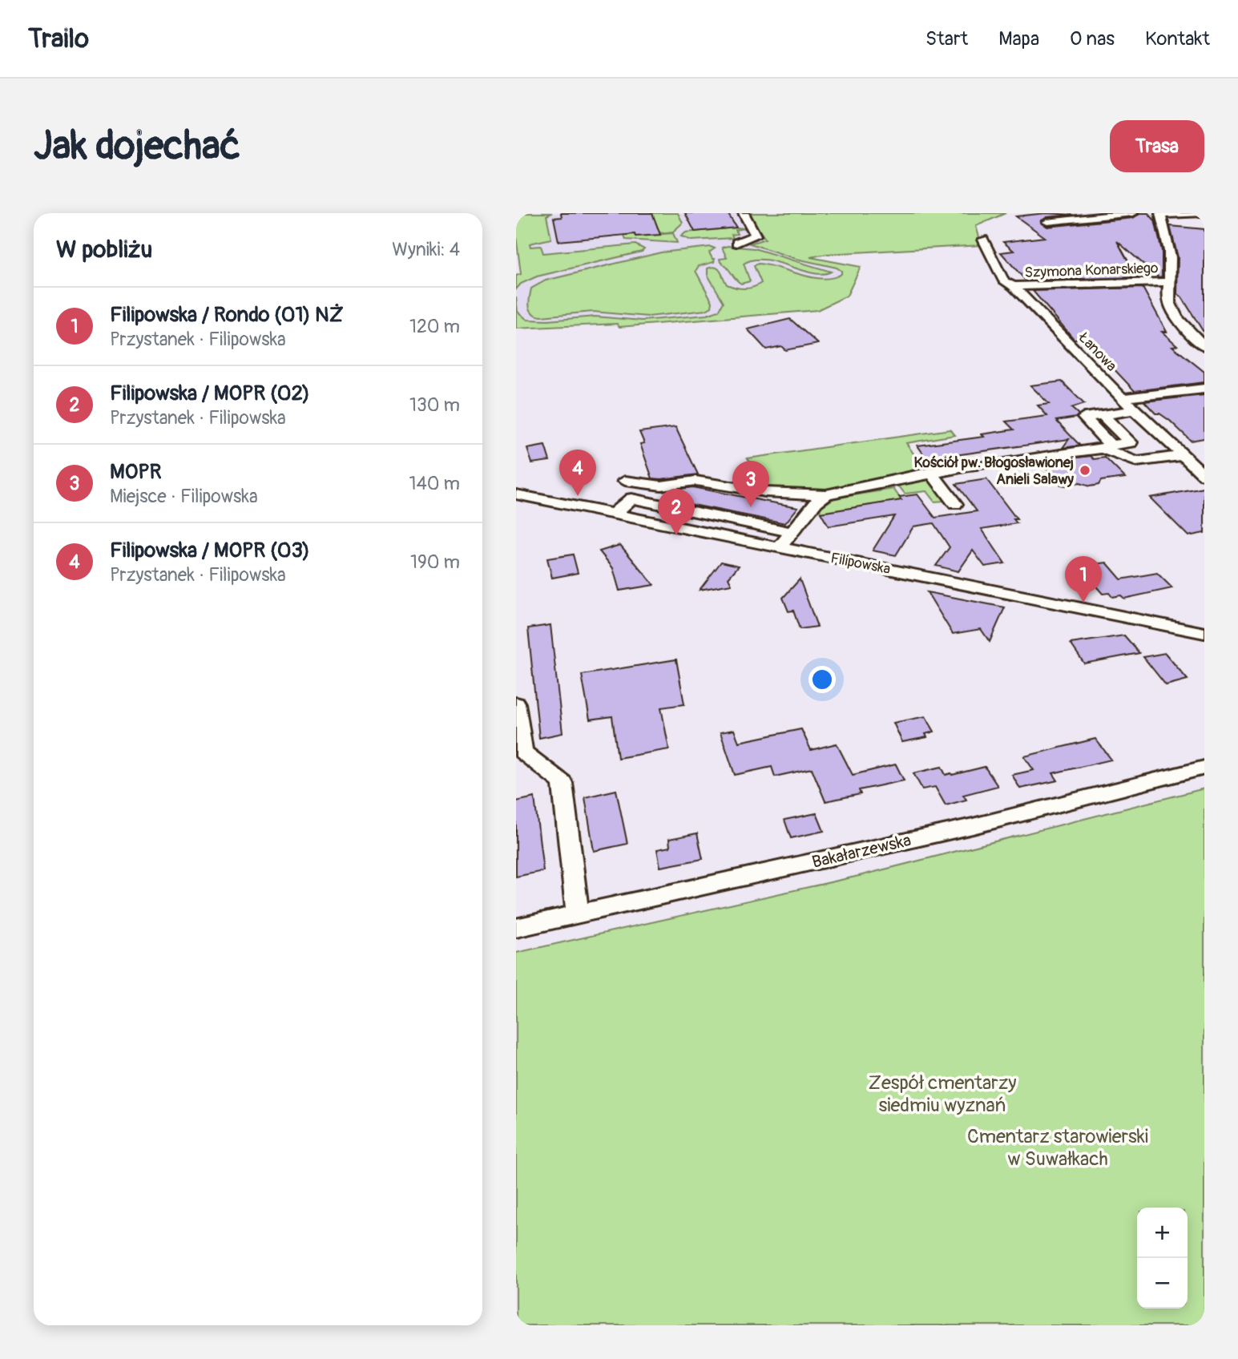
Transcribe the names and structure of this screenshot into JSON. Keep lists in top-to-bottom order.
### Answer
{
  "streets": {
    "street": [
      "Szymona Konarskiego",
      "Łanowa",
      "Filipowska",
      "Bakałarzewska"
    ]
  },
  "crossings": [
    ["Szymona Konarskiego", "Łanowa"]
  ],
  "parks": ["Zespół cmentarzy siedmiu wyznań", "Cmentarz starowierski w Suwałkach"],
  "places": ["Kościół pw. Błogosławionej Anieli Salawy"],
  "page": {
    "header": "Trailo",
    "nav": [
      "Start",
      "Mapa",
      "O nas",
      "Kontakt"
    ],
    "buttons": "Trasa",
    "title": "Jak dojechać",
    "heading": ["W pobliżu", "Wyniki: 4"],
    "list": [
      {
        "mark": "1",
        "name": "Filipowska / Rondo (01) NŻ",
        "note": "Przystanek · Filipowska",
        "value": "120 m"
      },
      {
        "mark": "2",
        "name": "Filipowska / MOPR (02)",
        "note": "Przystanek · Filipowska",
        "value": "130 m"
      },
      {
        "mark": "3",
        "name": "MOPR",
        "note": "Miejsce · Filipowska",
        "value": "140 m"
      },
      {
        "mark": "4",
        "name": "Filipowska / MOPR (03)",
        "note": "Przystanek · Filipowska",
        "value": "190 m"
      }
    ],
    "pins": [
      "4",
      "3",
      "2",
      "1"
    ],
    "map_buttons": ["+", "−"]
  }
}
